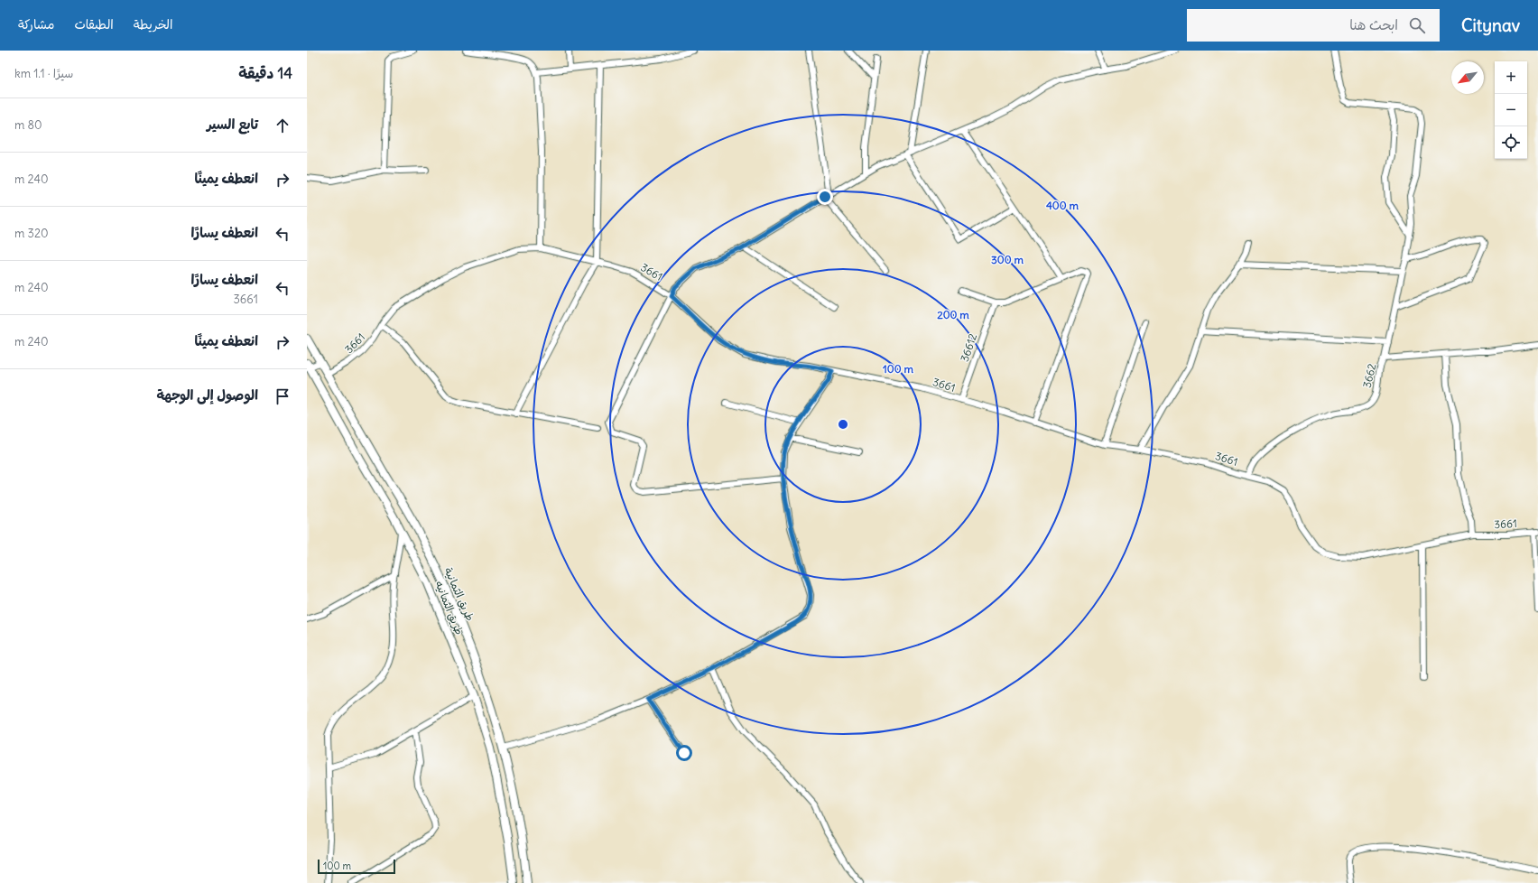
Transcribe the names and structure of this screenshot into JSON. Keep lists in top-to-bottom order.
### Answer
{
  "streets": {
    "street": [
      "3661",
      "36612",
      "3662",
      "طريق الثمانية",
      "طريق الثمانيه"
    ]
  },
  "crossings": [
    ["3661", "36612"],
    ["3661", "3662"],
    ["3661", "طريق الثمانية"]
  ],
  "scale_bar": "100 m",
  "north": "bottom left",
  "page": {
    "header": "Citynav",
    "search": "ابحث هنا",
    "nav": ["الخريطة", "الطبقات", "مشاركة"],
    "heading": ["14 دقيقة", "سيرًا · 1.1 km"],
    "map_buttons": ["+", "−"],
    "list": [
      ["تابع السير", "80 m"],
      ["انعطف يمينًا", "240 m"],
      ["انعطف يسارًا", "320 m"],
      ["انعطف يسارًا", "3661", "240 m"],
      ["انعطف يمينًا", "240 m"],
      "الوصول إلى الوجهة"
    ],
    "scale": "100 m"
  },
  "rings": [
    "400 m",
    "300 m",
    "200 m",
    "100 m"
  ]
}
